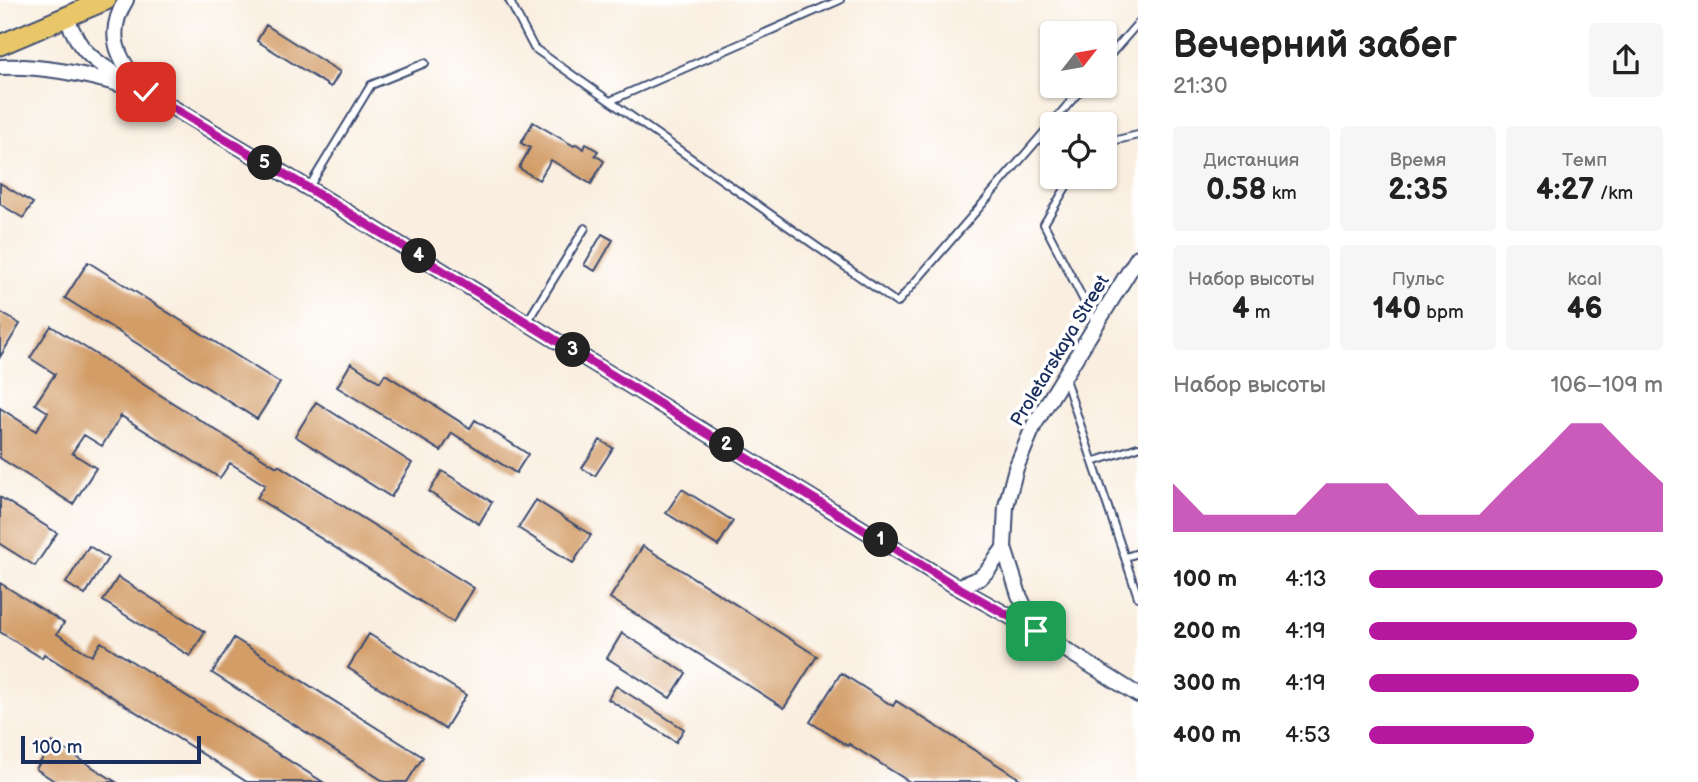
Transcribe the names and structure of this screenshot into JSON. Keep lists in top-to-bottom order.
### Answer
{
  "streets": {
    "street": ["Proletarskaya Street"]
  },
  "scale_bar": "100 m",
  "north": "top right",
  "page": {
    "heading": ["Вечерний забег", "21:30"],
    "stats": [
      ["Дистанция", "0.58 km"],
      ["Время", "2:35"],
      ["Темп", "4:27 /km"],
      ["Набор высоты", "4 m"],
      ["Пульс", "140 bpm"],
      ["kcal", "46"]
    ],
    "pins": [
      "5",
      "4",
      "3",
      "2",
      "1"
    ],
    "chart": ["Набор высоты", "106–109 m"],
    "list": [
      {
        "name": "100 m",
        "note": "4:13"
      },
      {
        "name": "200 m",
        "note": "4:19"
      },
      {
        "name": "300 m",
        "note": "4:19"
      },
      {
        "name": "400 m",
        "note": "4:53"
      }
    ],
    "scale": "100 m"
  }
}
